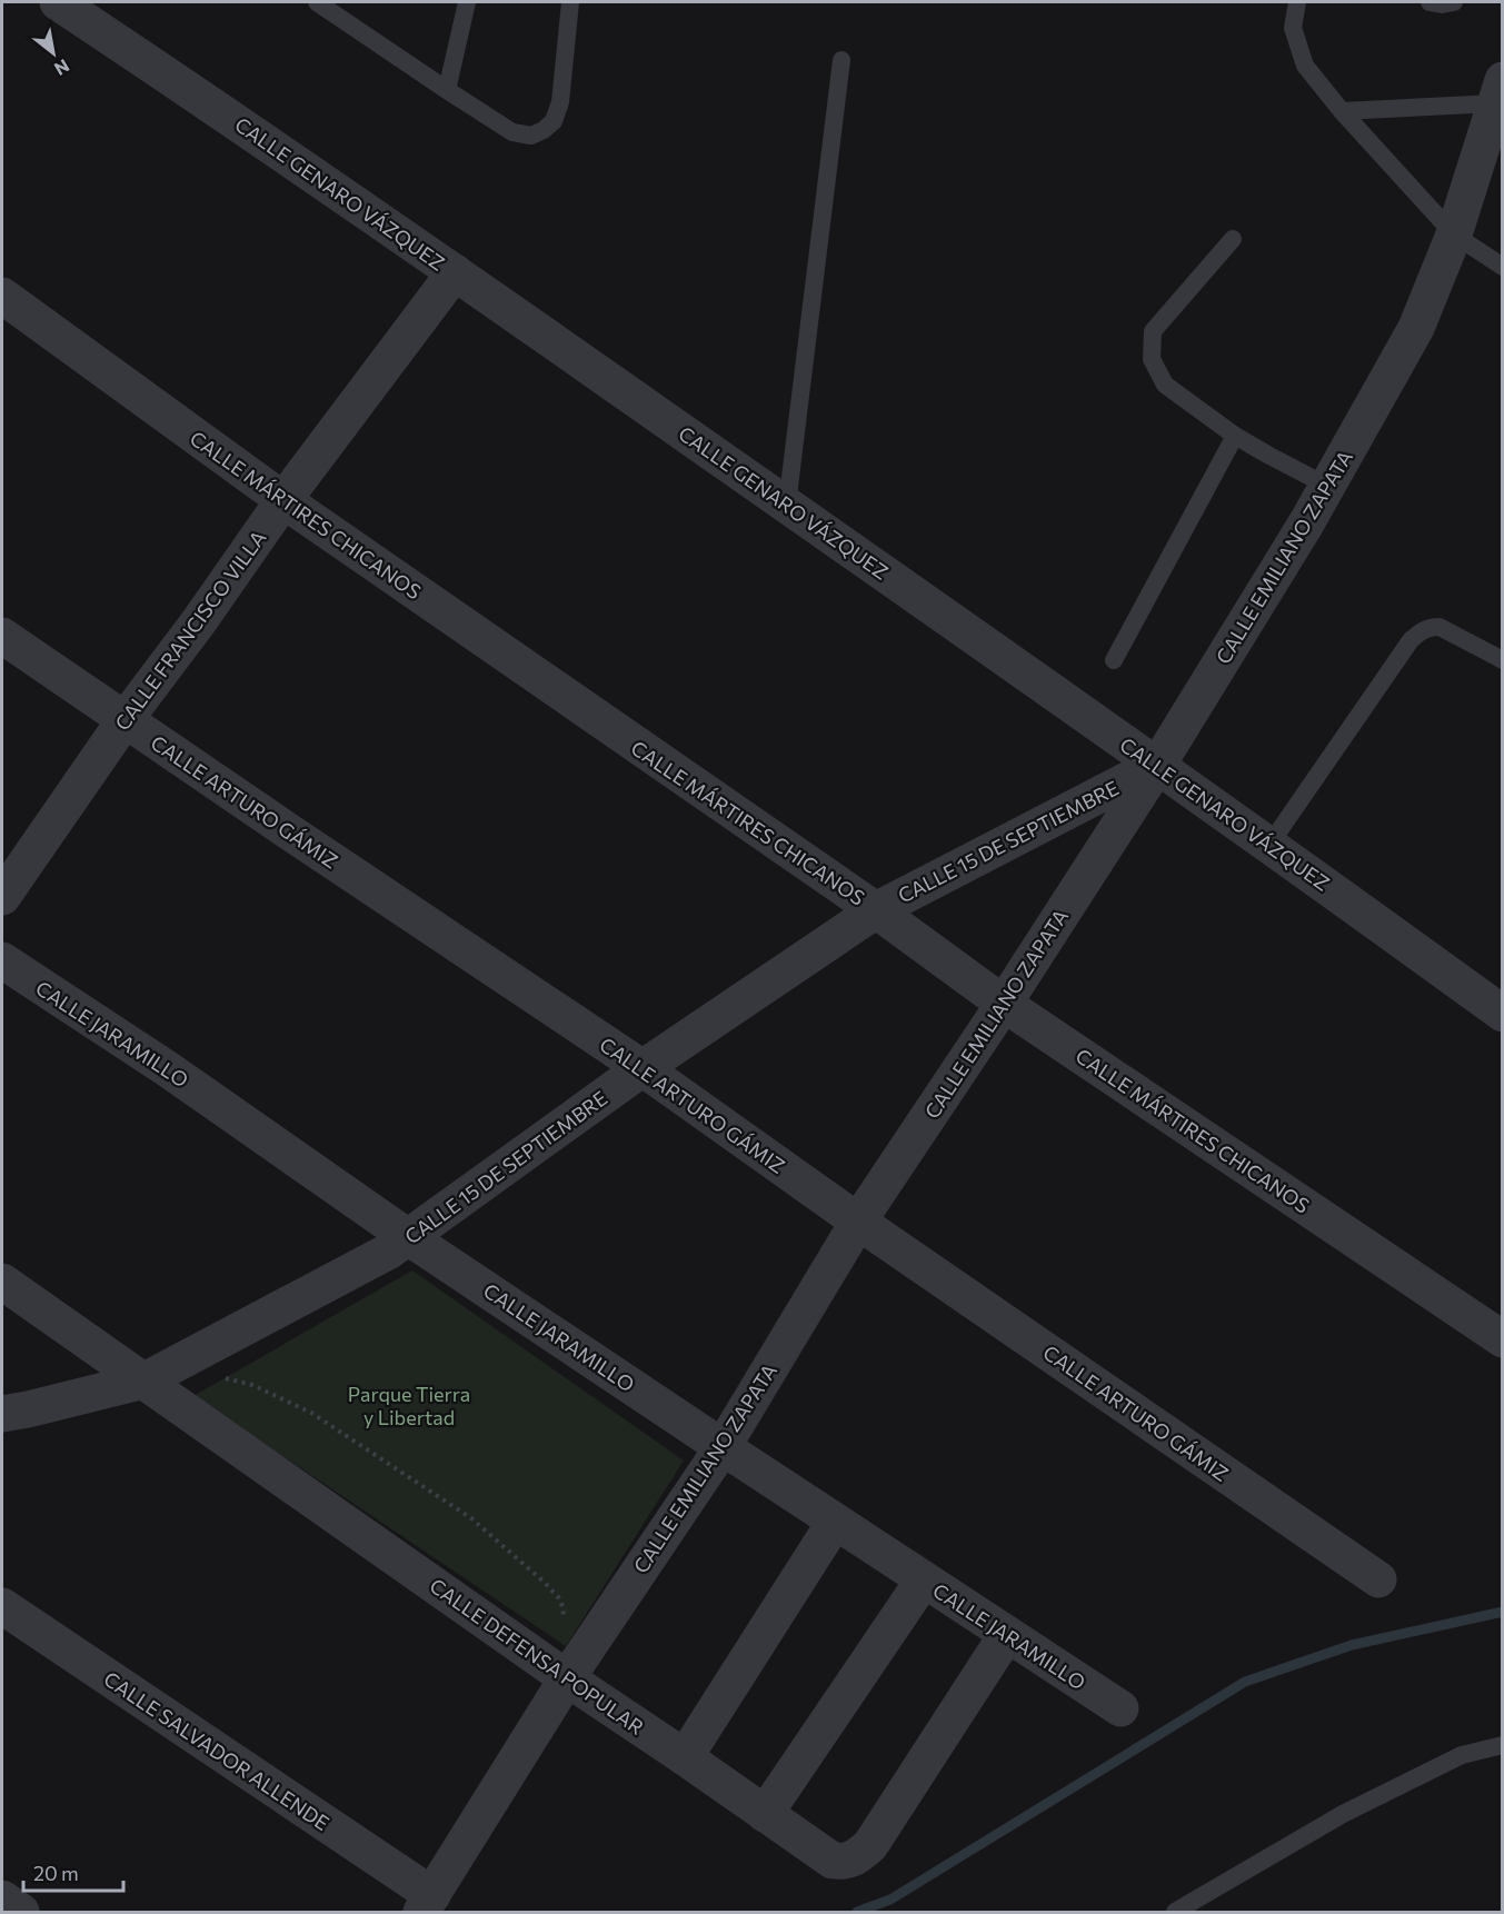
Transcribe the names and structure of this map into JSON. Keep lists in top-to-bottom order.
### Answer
{
  "streets": {
    "street": [
      "CALLE GENARO VÁZQUEZ",
      "CALLE MÁRTIRES CHICANOS",
      "CALLE EMILIANO ZAPATA",
      "CALLE FRANCISCO VILLA",
      "CALLE ARTURO GÁMIZ",
      "CALLE 15 DE SEPTIEMBRE",
      "CALLE JARAMILLO",
      "CALLE DEFENSA POPULAR",
      "CALLE SALVADOR ALLENDE"
    ]
  },
  "crossings": [
    ["CALLE GENARO VÁZQUEZ", "CALLE EMILIANO ZAPATA"],
    ["CALLE GENARO VÁZQUEZ", "CALLE FRANCISCO VILLA"],
    ["CALLE GENARO VÁZQUEZ", "CALLE 15 DE SEPTIEMBRE"],
    ["CALLE MÁRTIRES CHICANOS", "CALLE EMILIANO ZAPATA"],
    ["CALLE MÁRTIRES CHICANOS", "CALLE FRANCISCO VILLA"],
    ["CALLE MÁRTIRES CHICANOS", "CALLE 15 DE SEPTIEMBRE"],
    ["CALLE EMILIANO ZAPATA", "CALLE ARTURO GÁMIZ"],
    ["CALLE EMILIANO ZAPATA", "CALLE 15 DE SEPTIEMBRE"],
    ["CALLE EMILIANO ZAPATA", "CALLE JARAMILLO"],
    ["CALLE EMILIANO ZAPATA", "CALLE DEFENSA POPULAR"],
    ["CALLE EMILIANO ZAPATA", "CALLE SALVADOR ALLENDE"],
    ["CALLE FRANCISCO VILLA", "CALLE ARTURO GÁMIZ"],
    ["CALLE ARTURO GÁMIZ", "CALLE 15 DE SEPTIEMBRE"],
    ["CALLE 15 DE SEPTIEMBRE", "CALLE JARAMILLO"],
    ["CALLE 15 DE SEPTIEMBRE", "CALLE DEFENSA POPULAR"],
    ["CALLE JARAMILLO", "CALLE DEFENSA POPULAR"]
  ],
  "parks": ["Parque Tierra y Libertad"],
  "scale_bar": "20 m",
  "north": "bottom right"
}
